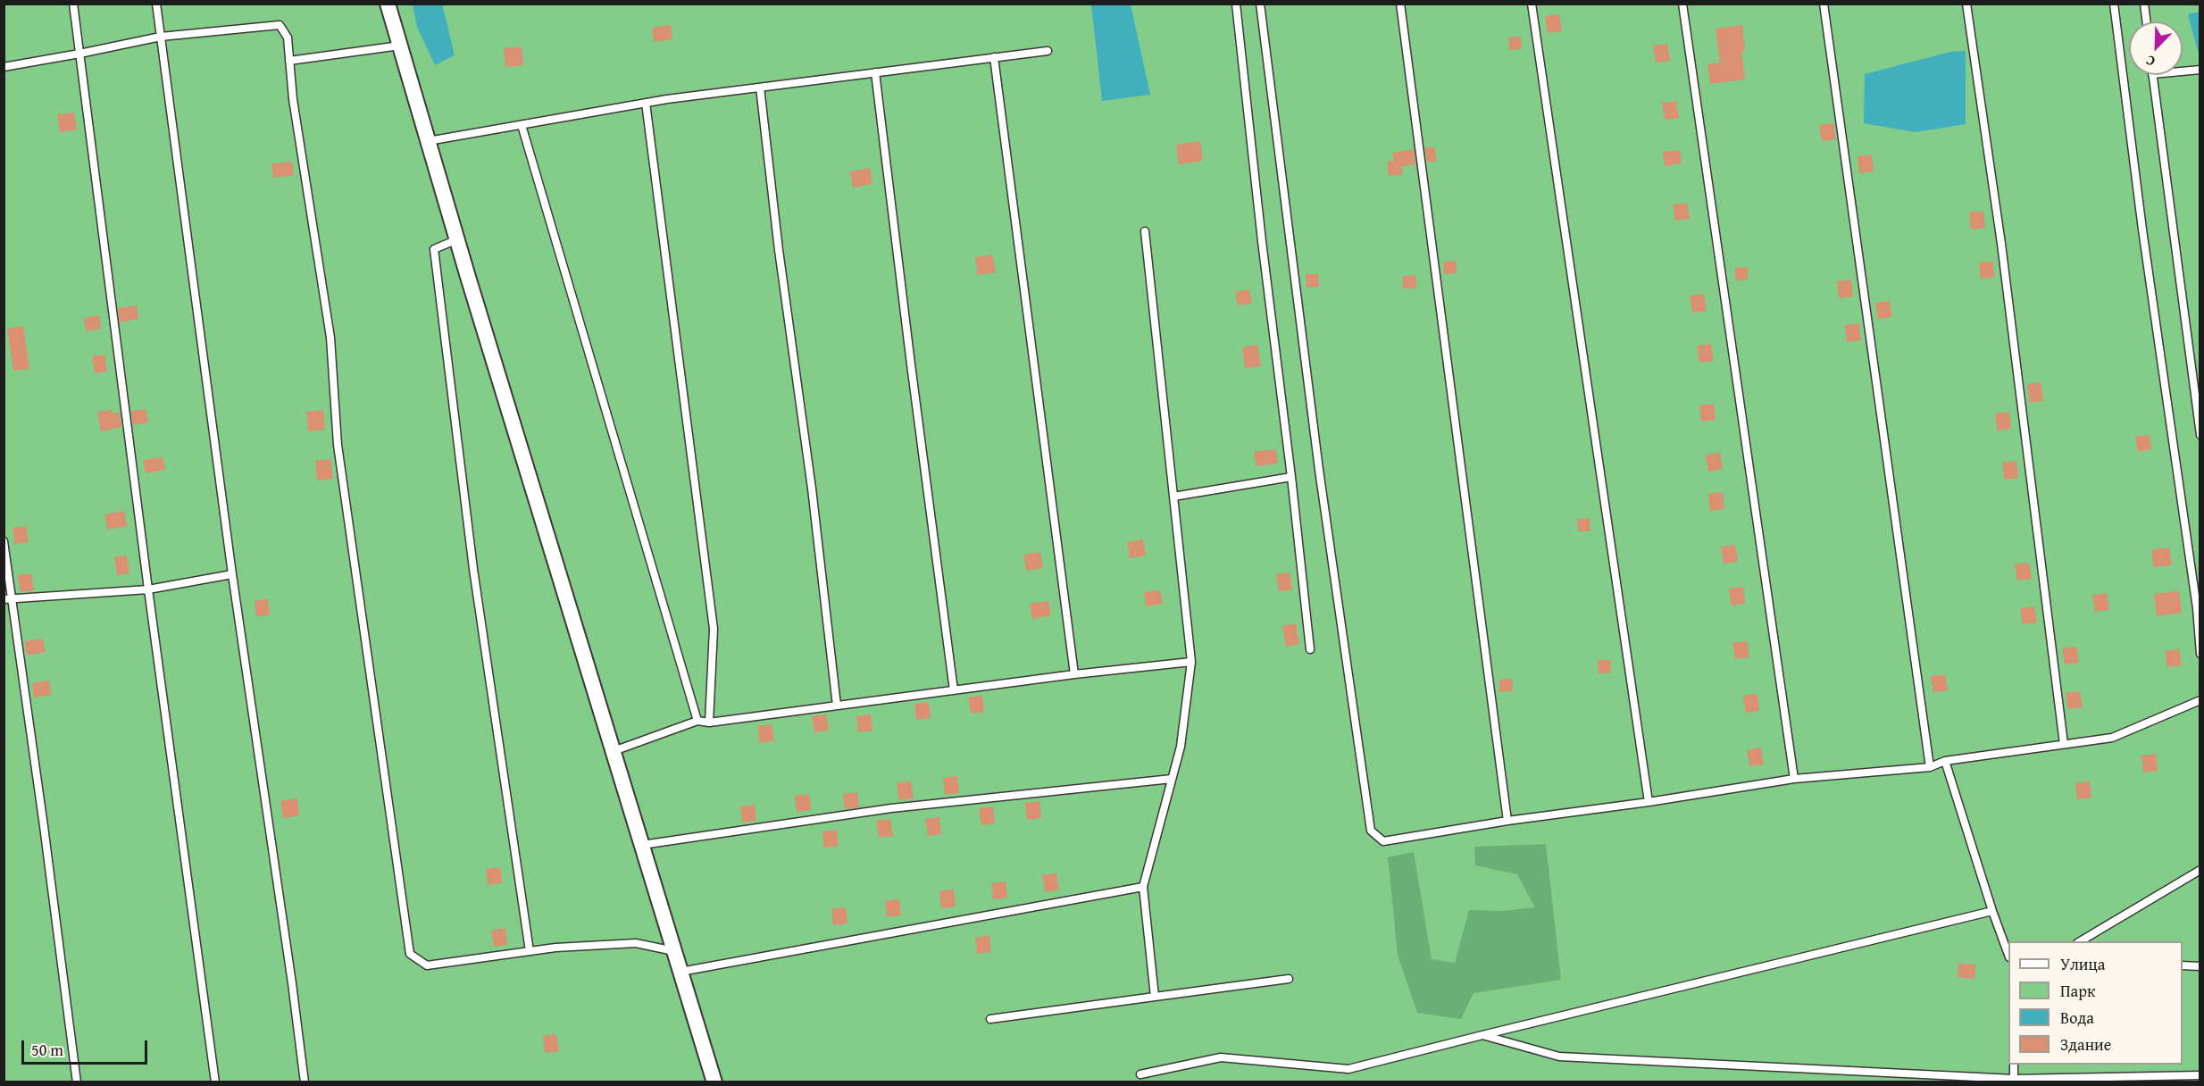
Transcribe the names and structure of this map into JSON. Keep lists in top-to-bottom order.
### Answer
{
  "legend": [
    "Улица",
    "Парк",
    "Вода",
    "Здание"
  ],
  "scale_bar": "50 m",
  "north": "bottom left"
}
